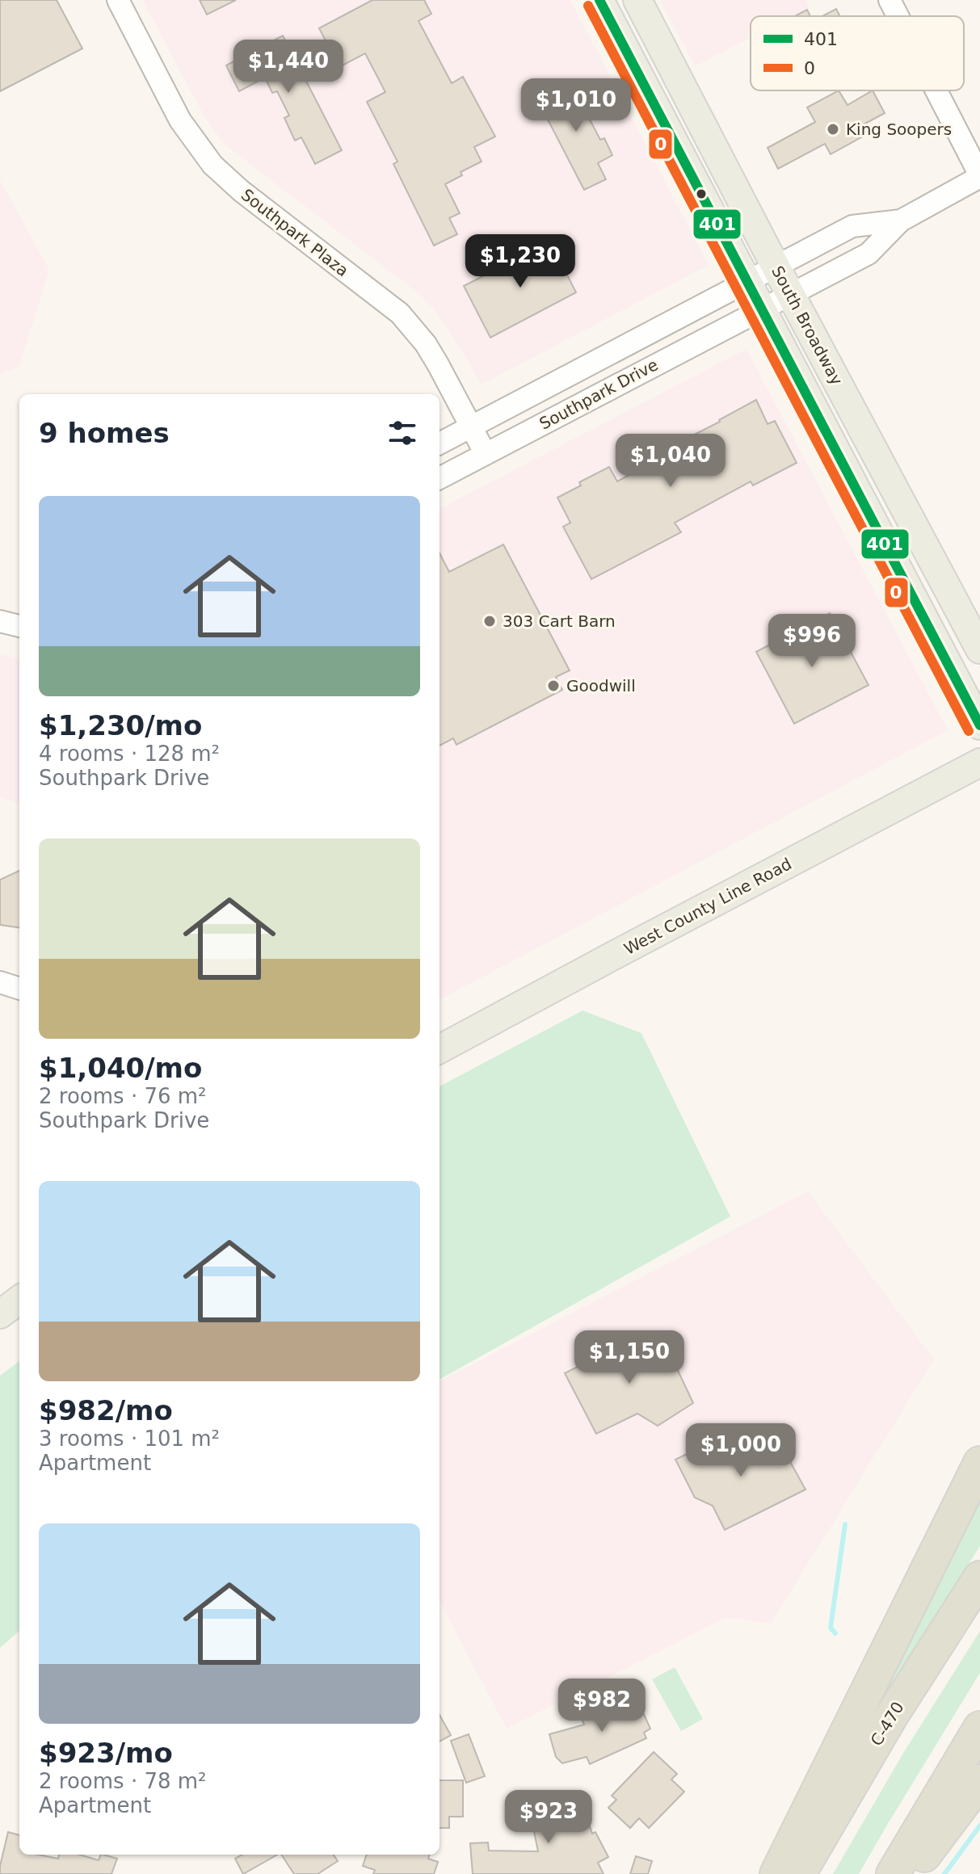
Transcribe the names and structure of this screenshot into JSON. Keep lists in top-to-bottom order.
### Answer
{
  "streets": {
    "highway": ["C-470"],
    "main road": ["South Broadway", "West County Line Road"],
    "street": ["Southpark Plaza", "Southpark Drive"]
  },
  "crossings": [
    ["Southpark Plaza", "Southpark Drive"],
    ["South Broadway", "Southpark Drive"]
  ],
  "places": ["King Soopers", "303 Cart Barn", "Goodwill"],
  "lines": ["transit line 401", "transit line 0"],
  "legend": ["401", "0"],
  "page": {
    "price": [
      "$1,440",
      "$1,010",
      "$1,230",
      "$1,040",
      "$996",
      "$1,150",
      "$1,000",
      "$982",
      "$923"
    ],
    "heading": "9 homes",
    "list": [
      {
        "name": "$1,230/mo",
        "note": "4 rooms · 128 m² · Southpark Drive"
      },
      {
        "name": "$1,040/mo",
        "note": "2 rooms · 76 m² · Southpark Drive"
      },
      {
        "name": "$982/mo",
        "note": "3 rooms · 101 m² · Apartment"
      },
      {
        "name": "$923/mo",
        "note": "2 rooms · 78 m² · Apartment"
      }
    ]
  }
}
